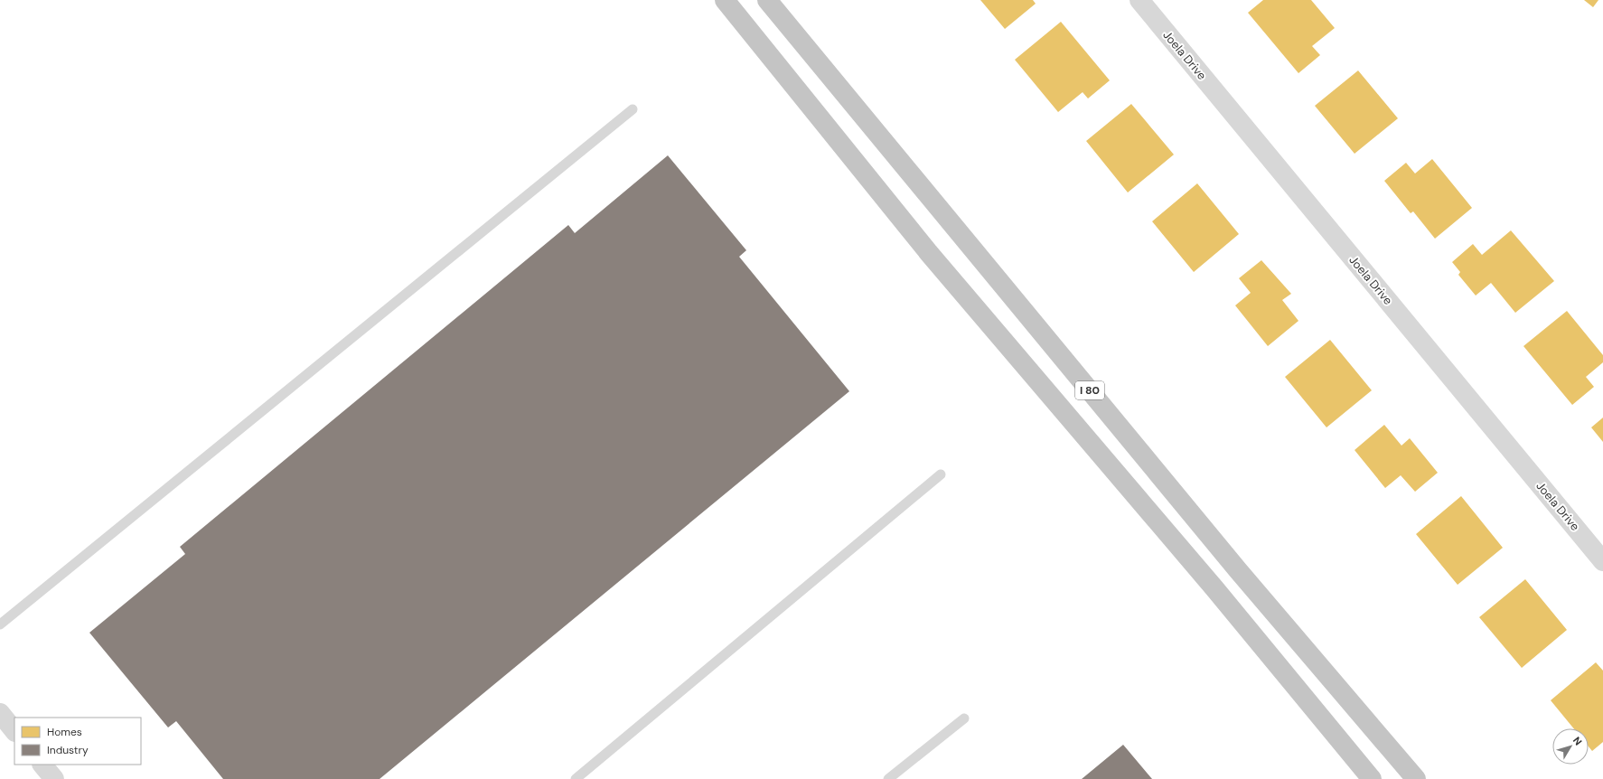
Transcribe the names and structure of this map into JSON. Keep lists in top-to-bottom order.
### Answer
{
  "streets": {
    "highway": ["I 80"],
    "street": ["Joela Drive"]
  },
  "legend": ["Homes", "Industry"],
  "north": "top right"
}
